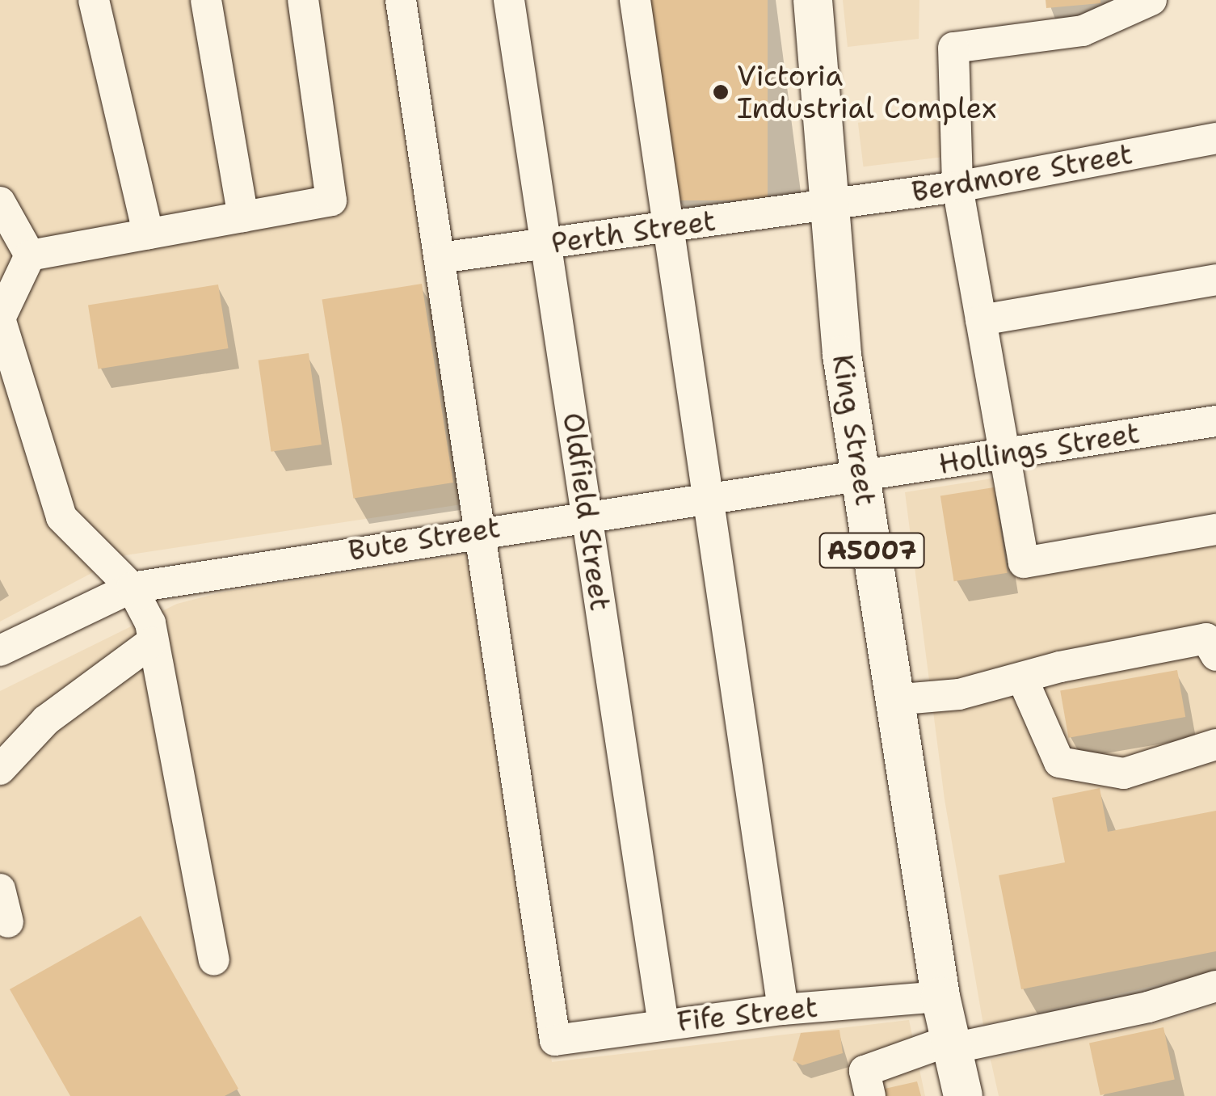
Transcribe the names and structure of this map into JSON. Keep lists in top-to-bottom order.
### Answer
{
  "streets": {
    "main road": ["King Street", "A5007"],
    "street": [
      "Berdmore Street",
      "Perth Street",
      "Hollings Street",
      "Oldfield Street",
      "Bute Street",
      "Fife Street"
    ]
  },
  "crossings": [
    ["Berdmore Street", "Perth Street"],
    ["Berdmore Street", "King Street"],
    ["Perth Street", "King Street"],
    ["Perth Street", "Oldfield Street"],
    ["King Street", "Hollings Street"],
    ["King Street", "Bute Street"],
    ["King Street", "Fife Street"],
    ["Hollings Street", "Bute Street"],
    ["Oldfield Street", "Bute Street"],
    ["Oldfield Street", "Fife Street"],
    ["Bute Street", "Fife Street"]
  ],
  "places": ["Victoria Industrial Complex"]
}
